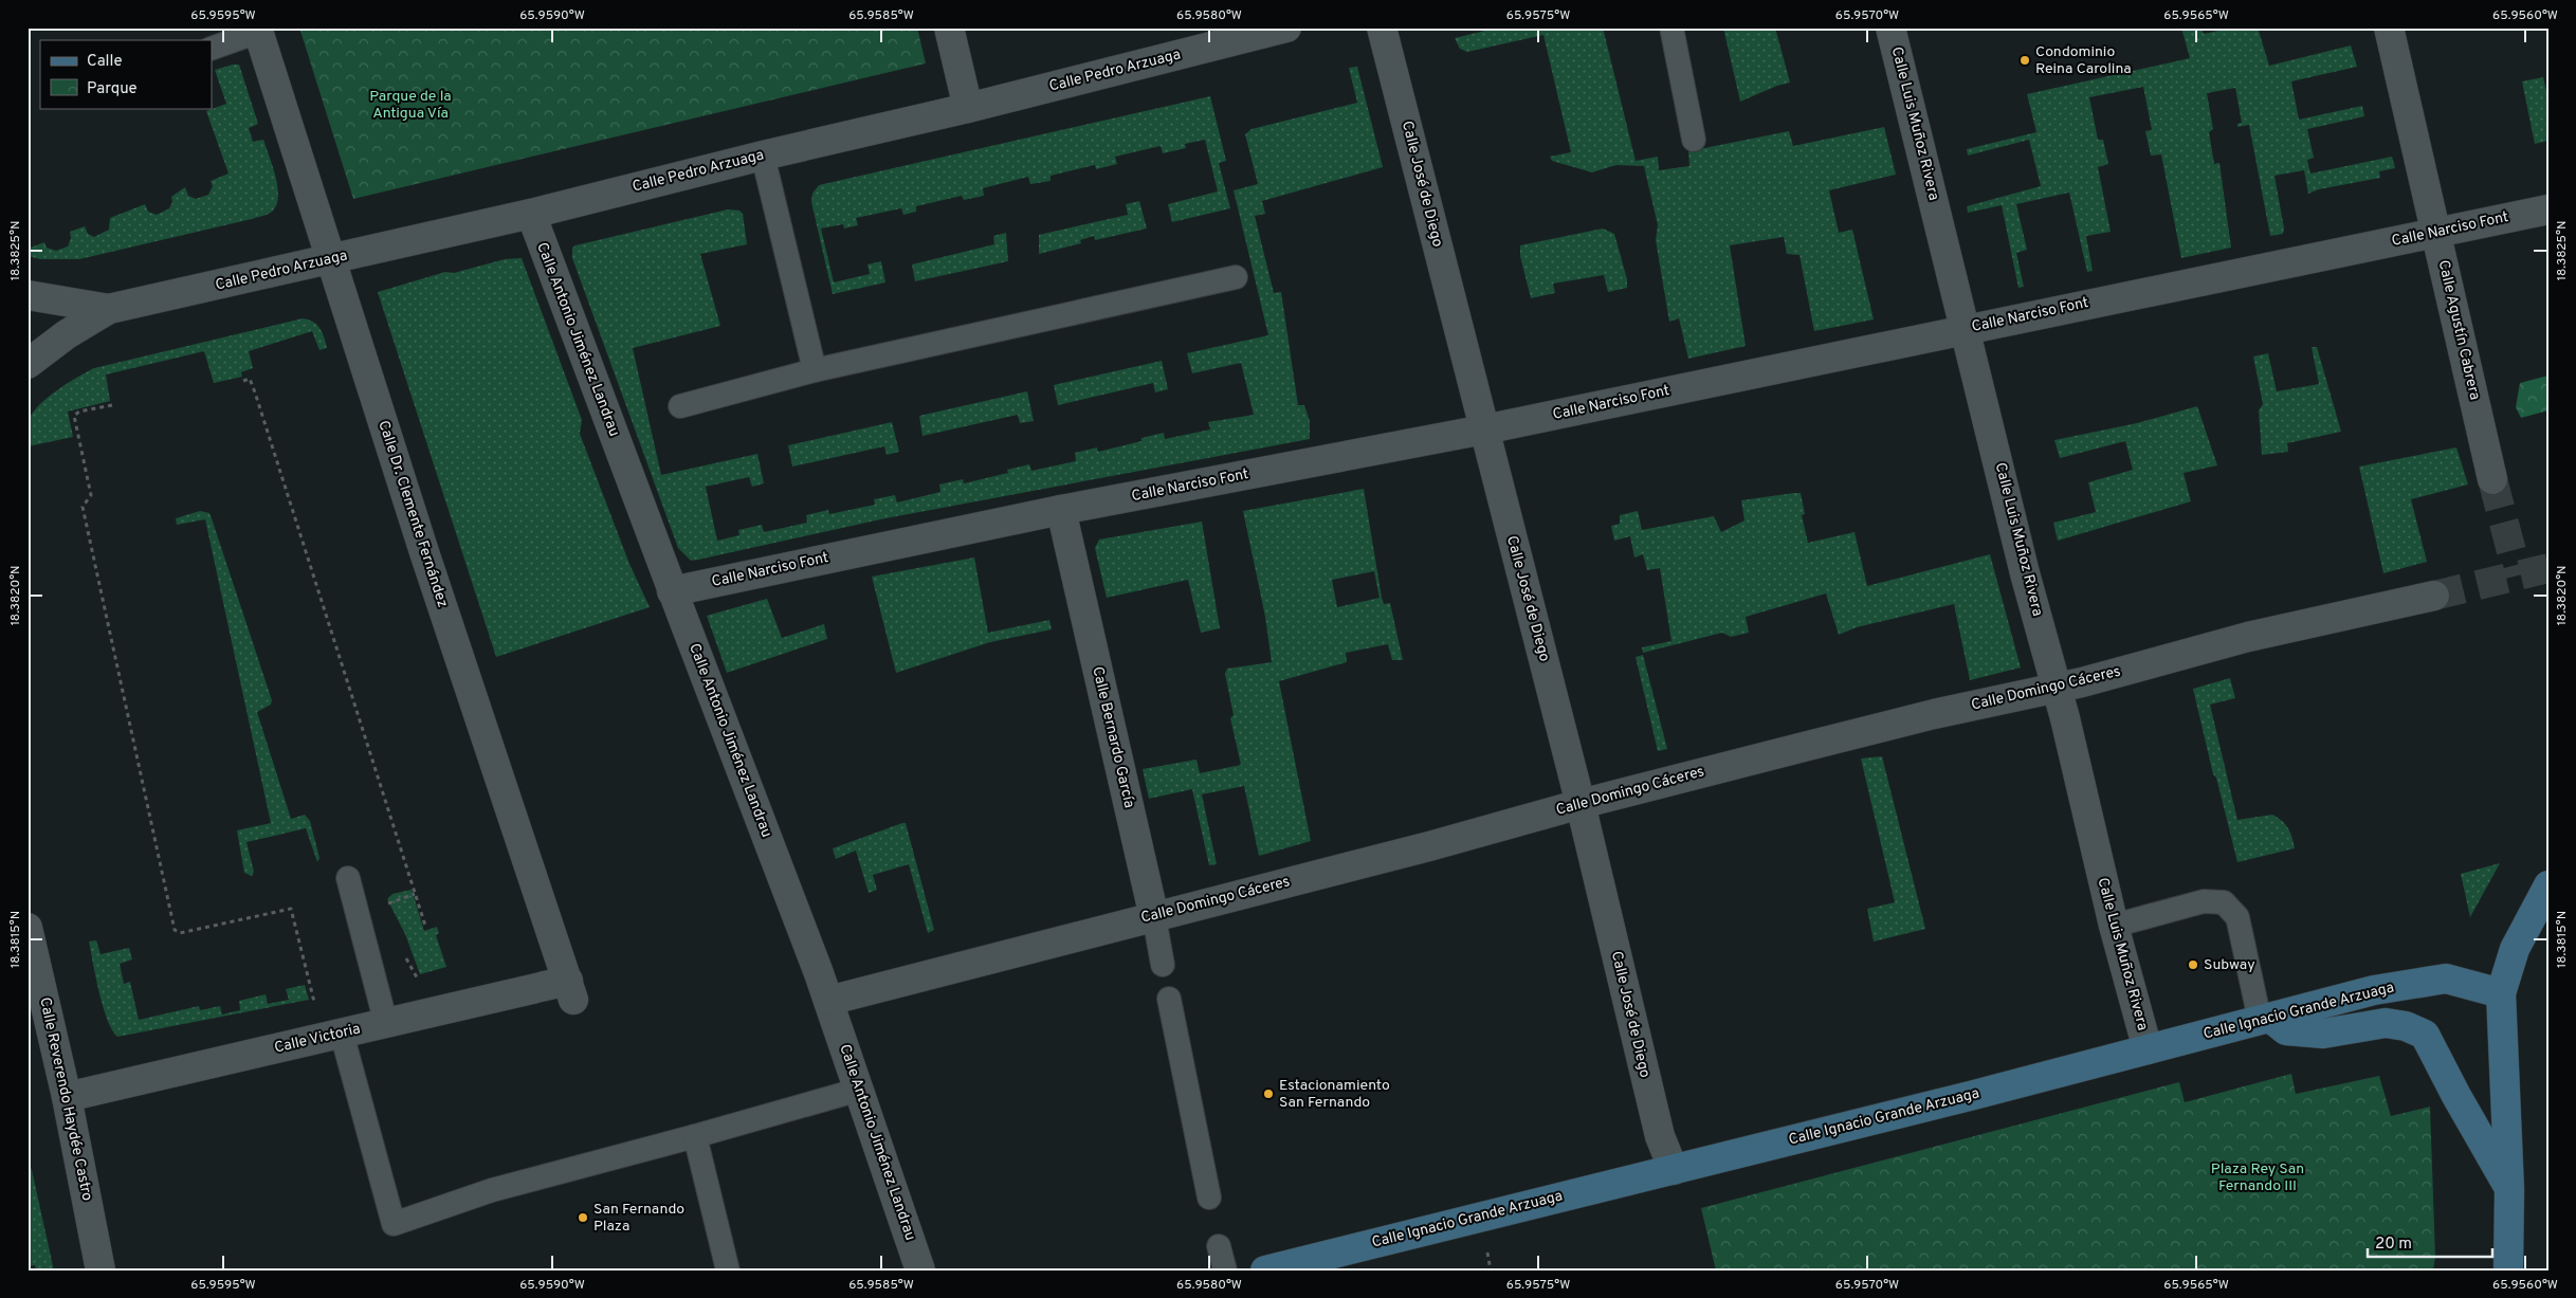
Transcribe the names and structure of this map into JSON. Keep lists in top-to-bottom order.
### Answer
{
  "streets": {
    "street": [
      "Calle Pedro Arzuaga",
      "Calle Luis Muñoz Rivera",
      "Calle José de Diego",
      "Calle Narciso Font",
      "Calle Agustín Cabrera",
      "Calle Antonio Jiménez Landrau",
      "Calle Dr. Clemente Fernández",
      "Calle Domingo Cáceres",
      "Calle Bernardo García",
      "Calle Ignacio Grande Arzuaga",
      "Calle Victoria",
      "Calle Reverendo Haydée Castro"
    ]
  },
  "crossings": [
    ["Calle Pedro Arzuaga", "Calle Antonio Jiménez Landrau"],
    ["Calle Pedro Arzuaga", "Calle Dr. Clemente Fernández"],
    ["Calle Luis Muñoz Rivera", "Calle Narciso Font"],
    ["Calle Luis Muñoz Rivera", "Calle Domingo Cáceres"],
    ["Calle Luis Muñoz Rivera", "Calle Ignacio Grande Arzuaga"],
    ["Calle José de Diego", "Calle Narciso Font"],
    ["Calle José de Diego", "Calle Domingo Cáceres"],
    ["Calle José de Diego", "Calle Ignacio Grande Arzuaga"],
    ["Calle Narciso Font", "Calle Agustín Cabrera"],
    ["Calle Narciso Font", "Calle Antonio Jiménez Landrau"],
    ["Calle Narciso Font", "Calle Bernardo García"],
    ["Calle Antonio Jiménez Landrau", "Calle Domingo Cáceres"],
    ["Calle Dr. Clemente Fernández", "Calle Victoria"],
    ["Calle Domingo Cáceres", "Calle Bernardo García"],
    ["Calle Victoria", "Calle Reverendo Haydée Castro"]
  ],
  "parks": ["Parque de la Antigua Vía", "Plaza Rey San Fernando III"],
  "places": [
    "Condominio Reina Carolina",
    "Subway",
    "Estacionamiento San Fernando",
    "San Fernando Plaza"
  ],
  "legend": ["Calle", "Parque"],
  "scale_bar": "20 m",
  "coordinates": [
    "65.9595°W",
    "65.9590°W",
    "65.9585°W",
    "65.9580°W",
    "65.9575°W",
    "65.9570°W",
    "65.9565°W",
    "65.9560°W",
    "18.3825°N",
    "18.3820°N",
    "18.3815°N"
  ]
}
